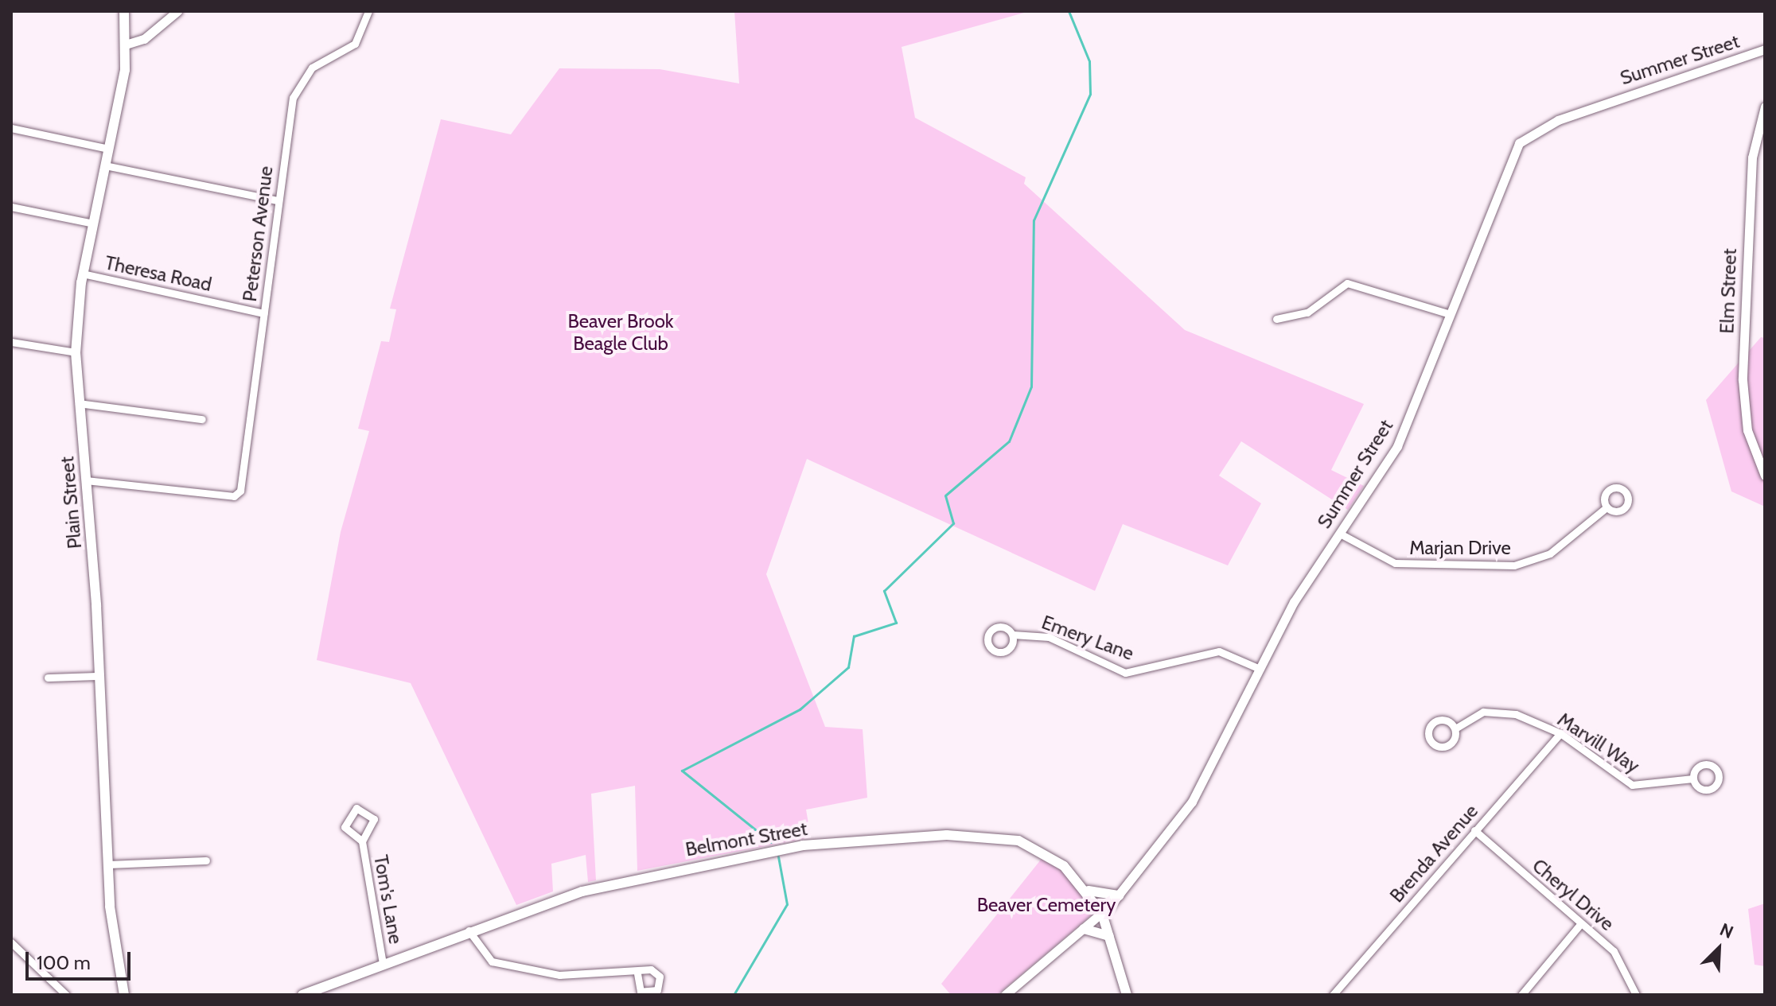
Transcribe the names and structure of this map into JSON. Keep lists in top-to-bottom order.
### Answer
{
  "streets": {
    "main road": ["Plain Street", "Belmont Street"],
    "street": [
      "Summer Street",
      "Peterson Avenue",
      "Theresa Road",
      "Elm Street",
      "Marjan Drive",
      "Emery Lane",
      "Marvill Way",
      "Brenda Avenue",
      "Cheryl Drive",
      "Tom's Lane"
    ]
  },
  "crossings": [
    ["Summer Street", "Marjan Drive"],
    ["Summer Street", "Emery Lane"],
    ["Summer Street", "Belmont Street"],
    ["Peterson Avenue", "Theresa Road"],
    ["Peterson Avenue", "Plain Street"],
    ["Theresa Road", "Plain Street"],
    ["Marvill Way", "Brenda Avenue"],
    ["Belmont Street", "Tom's Lane"],
    ["Brenda Avenue", "Cheryl Drive"]
  ],
  "parks": ["Beaver Brook Beagle Club", "Beaver Cemetery"],
  "scale_bar": "100 m",
  "north": "top right"
}
